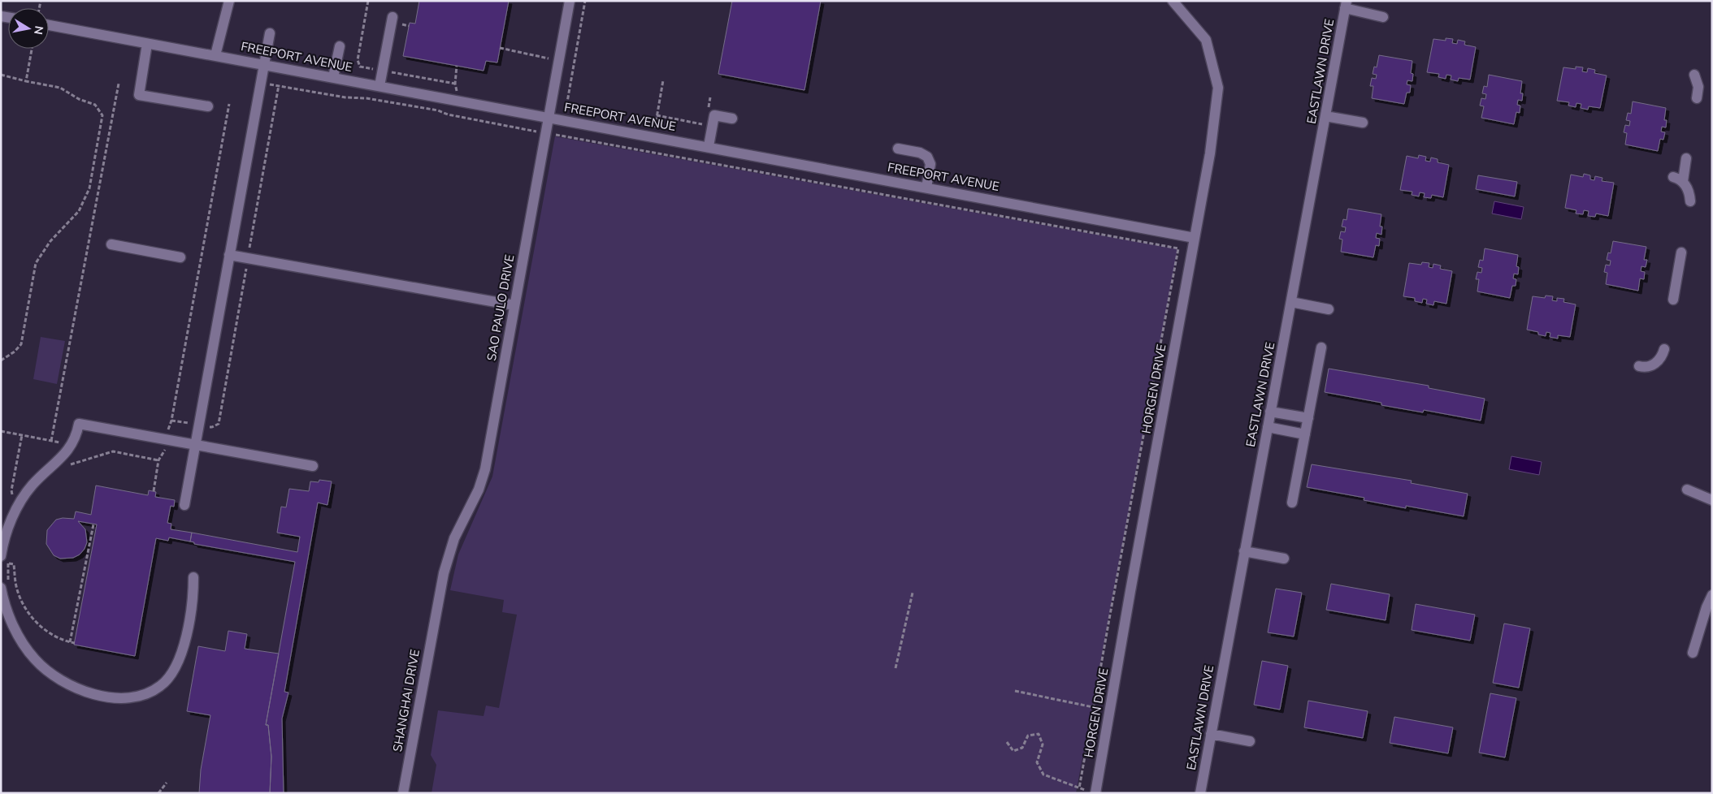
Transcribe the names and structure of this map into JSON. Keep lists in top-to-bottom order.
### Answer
{
  "streets": {
    "street": [
      "FREEPORT AVENUE",
      "EASTLAWN DRIVE",
      "SAO PAULO DRIVE",
      "HORGEN DRIVE",
      "SHANGHAI DRIVE"
    ]
  },
  "crossings": [
    ["FREEPORT AVENUE", "SAO PAULO DRIVE"],
    ["FREEPORT AVENUE", "HORGEN DRIVE"],
    ["SAO PAULO DRIVE", "SHANGHAI DRIVE"]
  ],
  "north": "right"
}
